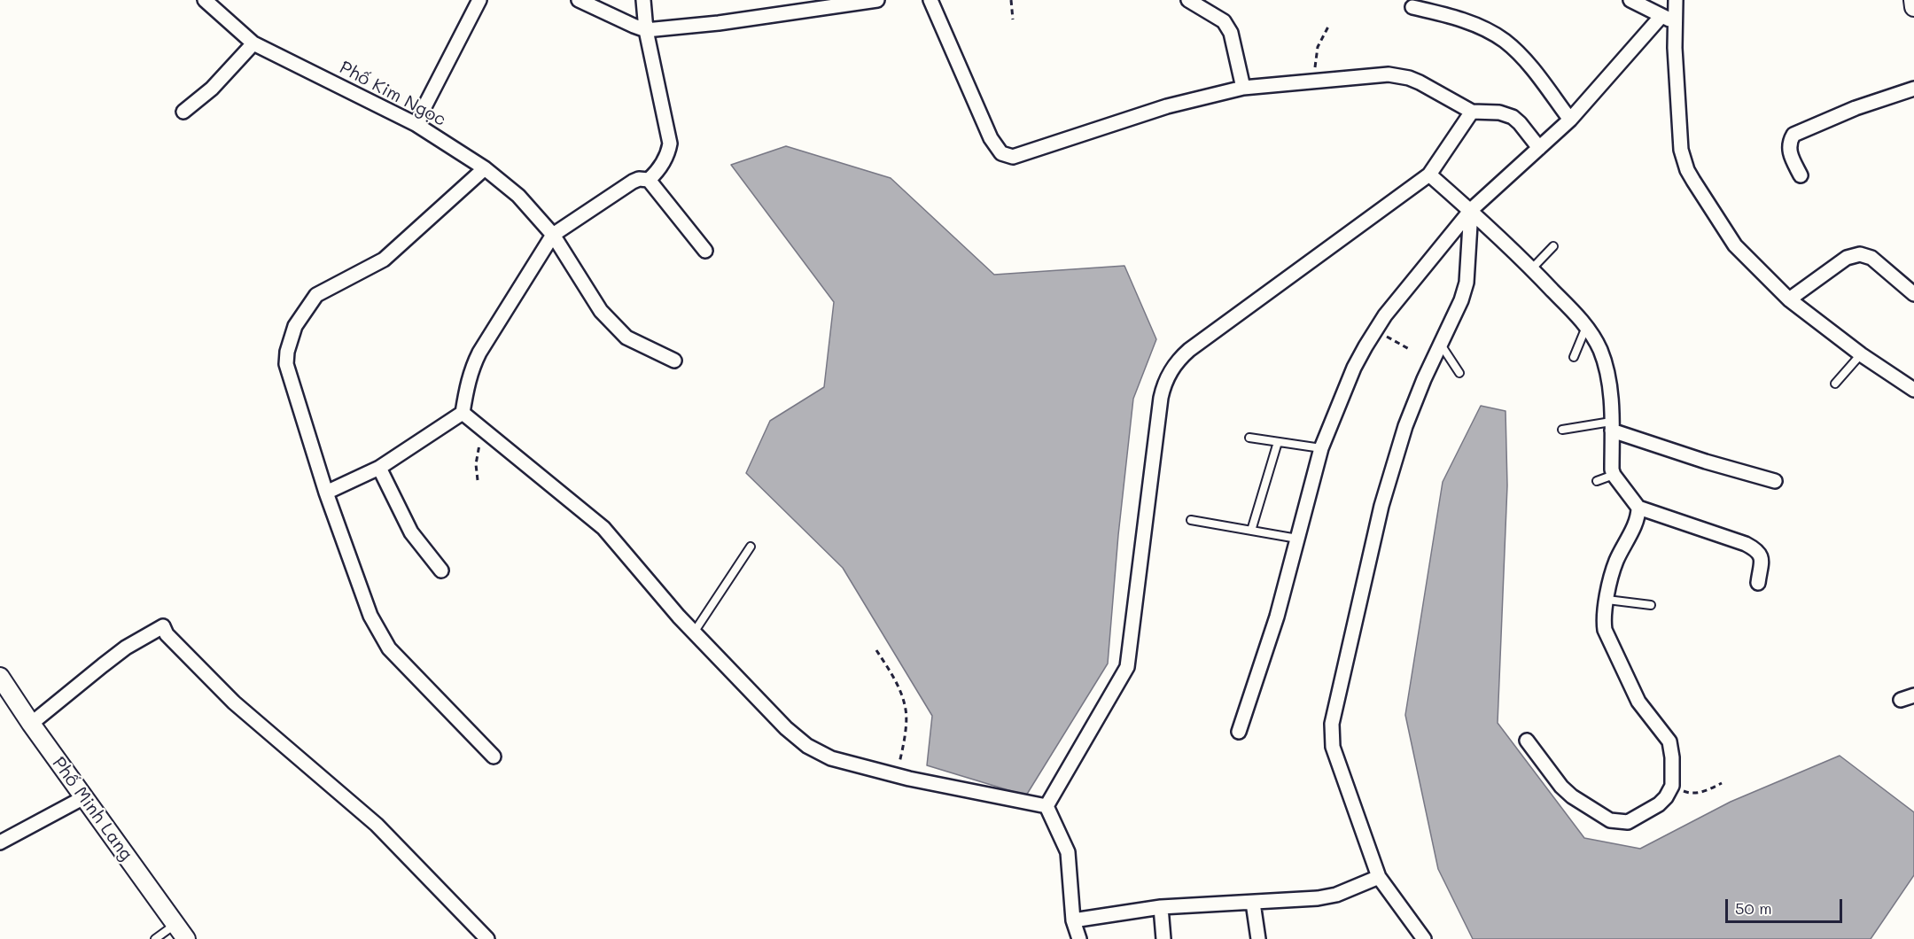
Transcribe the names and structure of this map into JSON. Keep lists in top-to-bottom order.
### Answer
{
  "streets": {
    "street": ["Phố Kim Ngọc", "Phố Minh Lang"]
  },
  "scale_bar": "50 m"
}
